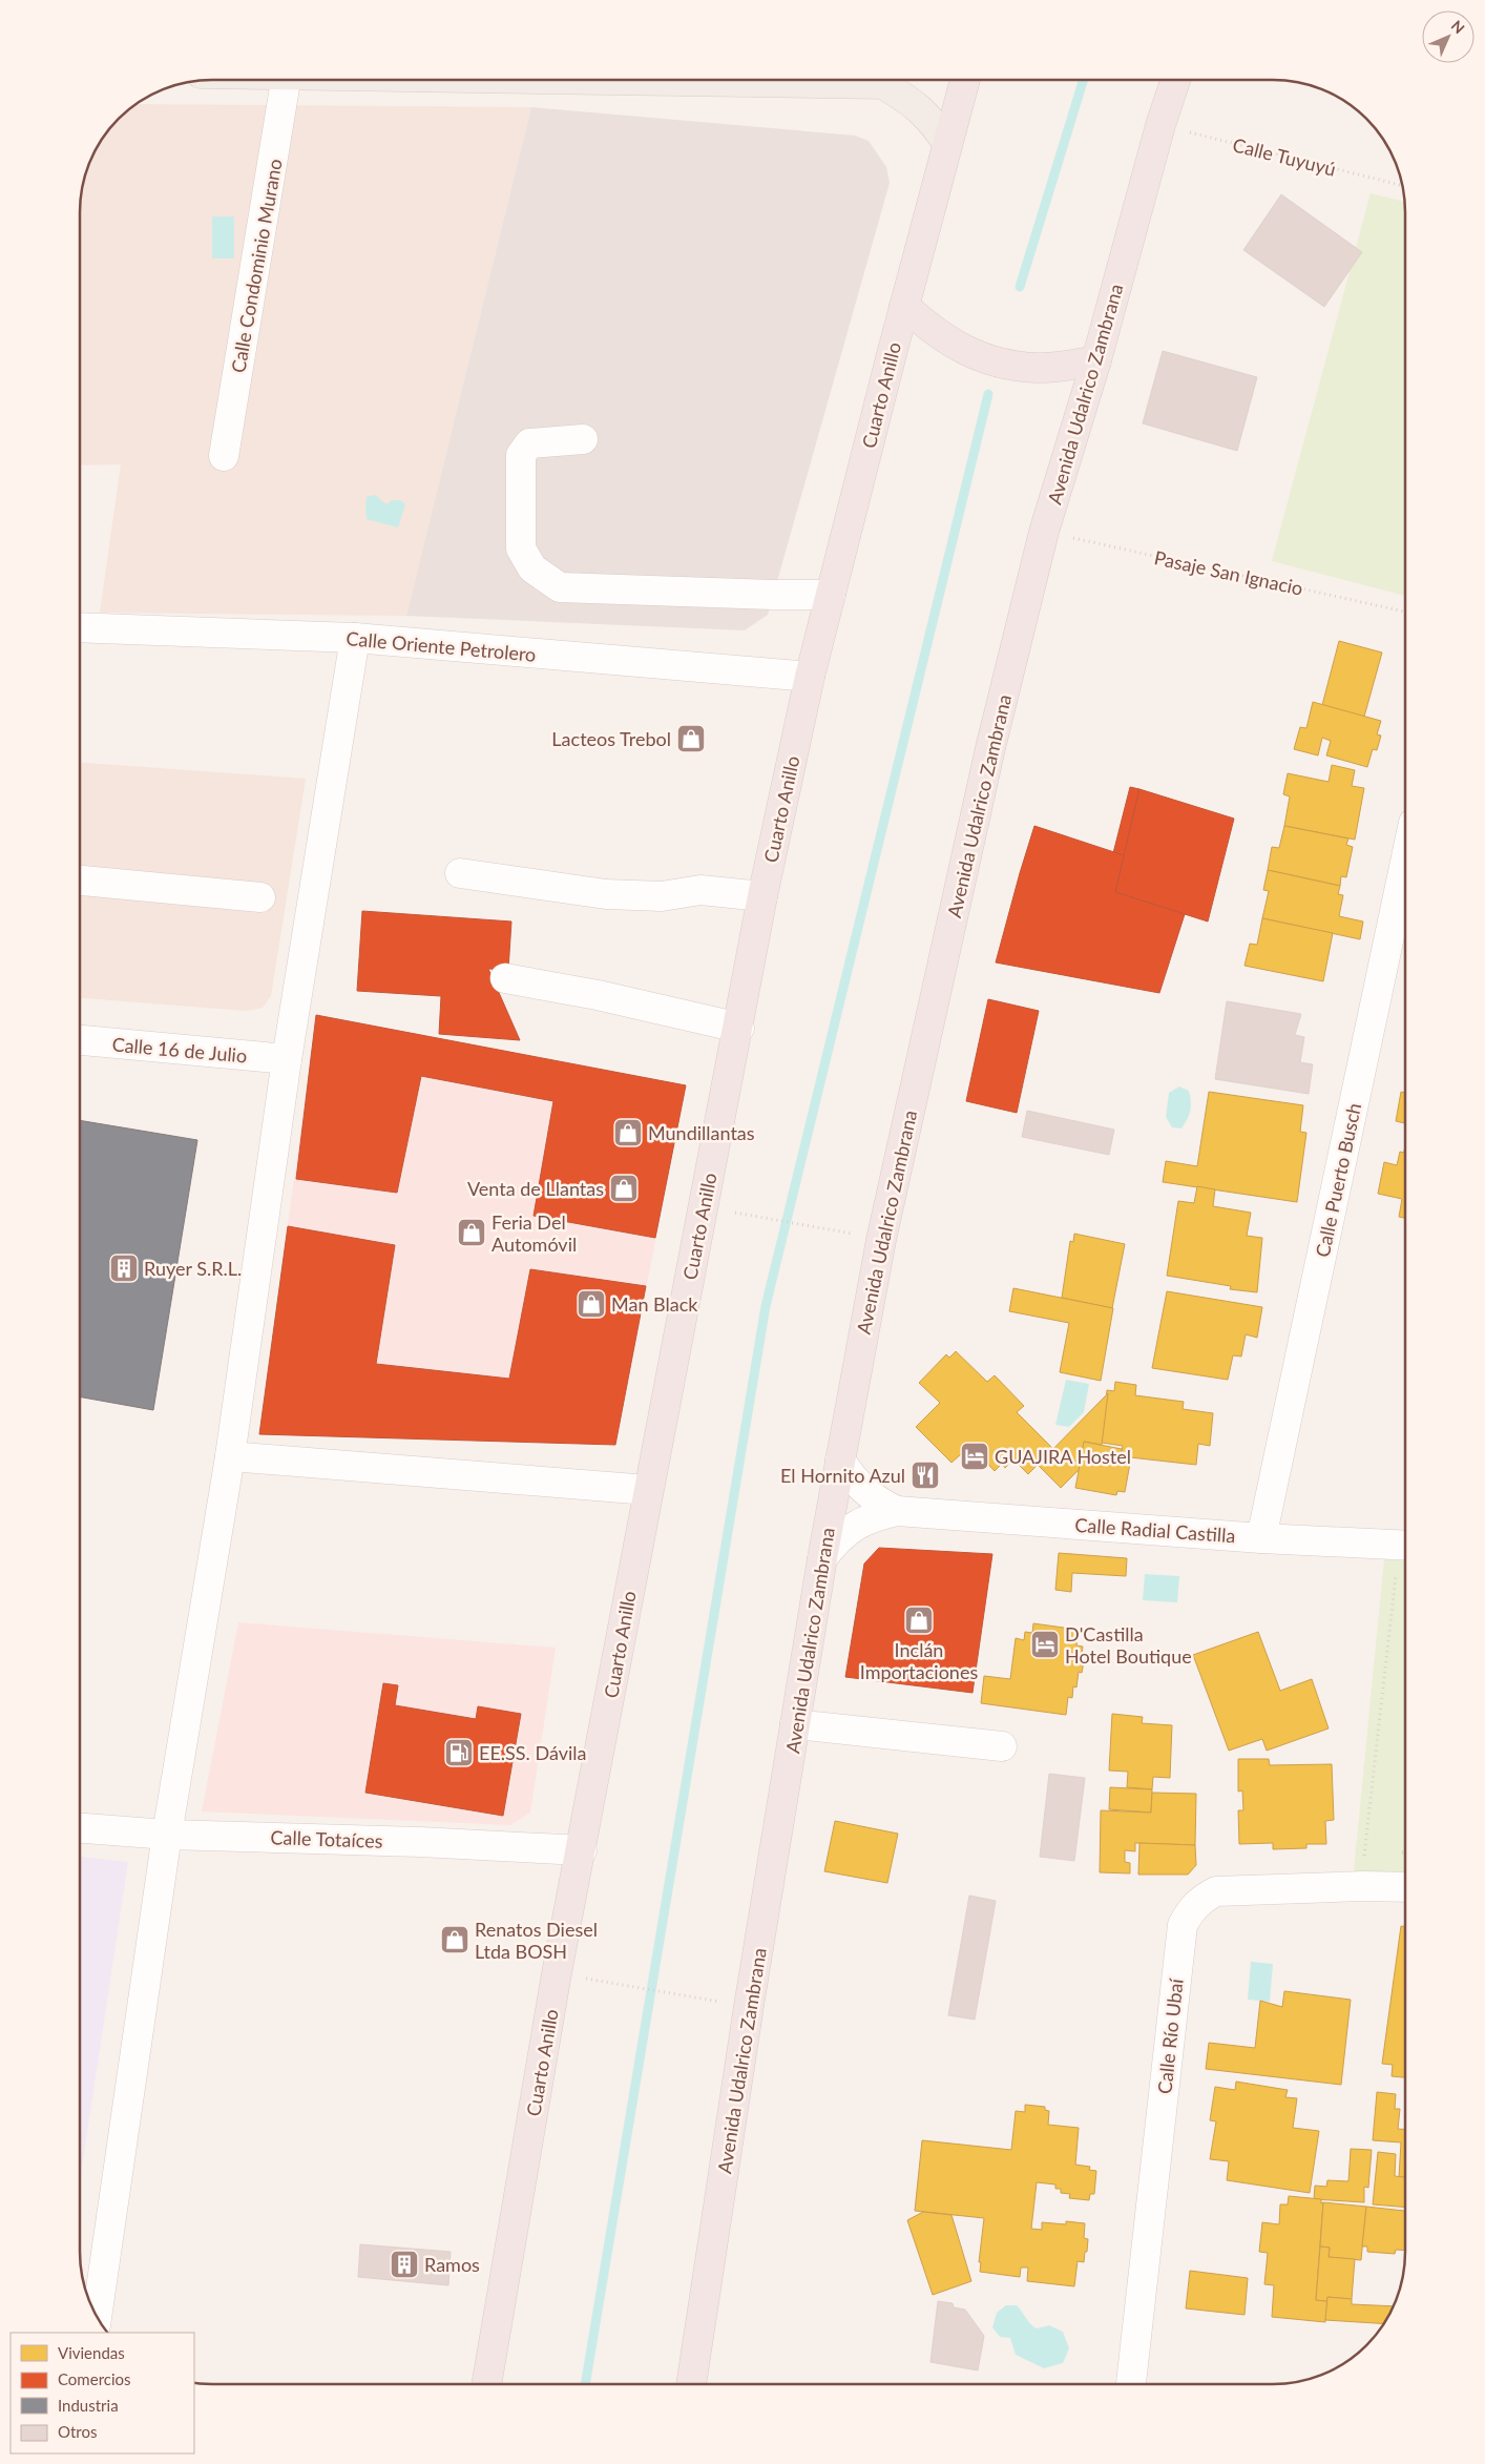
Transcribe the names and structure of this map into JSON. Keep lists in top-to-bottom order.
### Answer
{
  "streets": {
    "highway": ["Avenida Udalrico Zambrana", "Cuarto Anillo"],
    "street": [
      "Calle Condominio Murano",
      "Calle Oriente Petrolero",
      "Calle 16 de Julio",
      "Calle Puerto Busch",
      "Calle Radial Castilla",
      "Calle Totaíces",
      "Calle Río Ubaí"
    ],
    "path": ["Calle Tuyuyú", "Pasaje San Ignacio"]
  },
  "crossings": [
    ["Calle Tuyuyú", "Avenida Udalrico Zambrana"],
    ["Avenida Udalrico Zambrana", "Pasaje San Ignacio"],
    ["Avenida Udalrico Zambrana", "Calle Radial Castilla"],
    ["Cuarto Anillo", "Calle Oriente Petrolero"],
    ["Cuarto Anillo", "Calle Totaíces"],
    ["Calle Puerto Busch", "Calle Radial Castilla"]
  ],
  "places": {
    "shop": [
      "Lacteos Trebol",
      "Mundillantas",
      "Venta de Llantas",
      "Feria Del Automóvil",
      "Man Black",
      "Inclán Importaciones",
      "Renatos Diesel Ltda BOSH"
    ],
    "building": ["Ruyer S.R.L.", "Ramos"],
    "hotel": ["GUAJIRA Hostel", "D'Castilla Hotel Boutique"],
    "restaurant": ["El Hornito Azul"],
    "fuel station": ["EE.SS. Dávila"]
  },
  "legend": [
    "Viviendas",
    "Comercios",
    "Industria",
    "Otros"
  ],
  "north": "top right"
}
